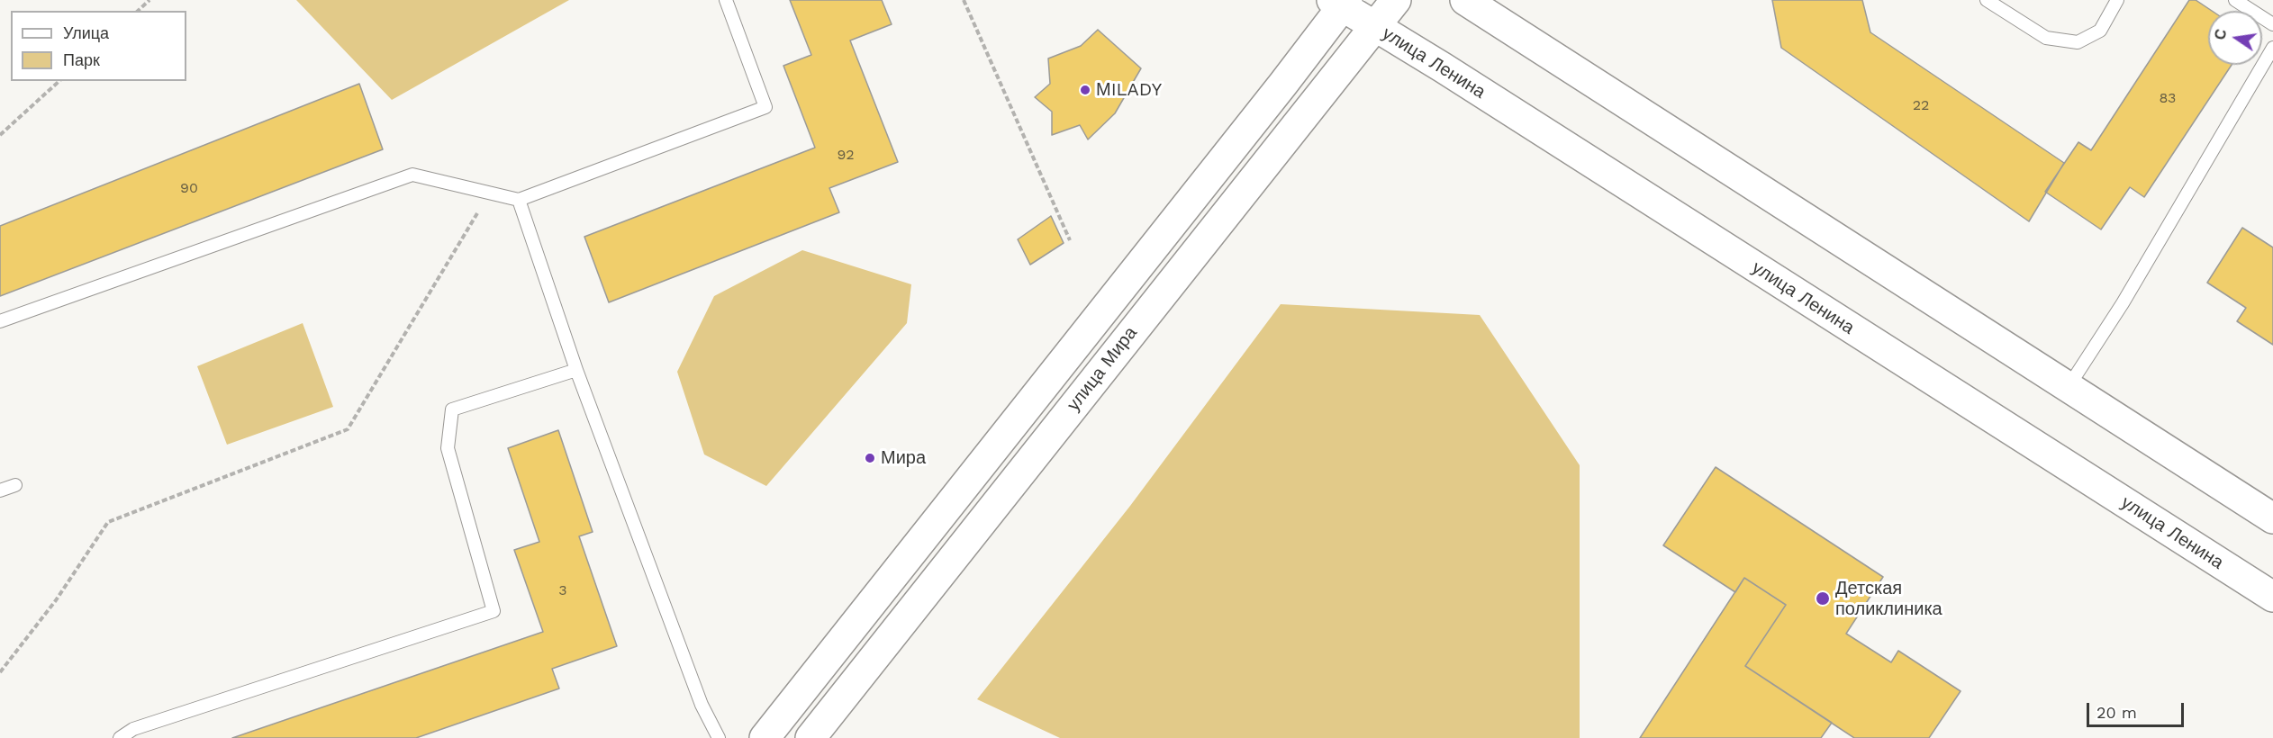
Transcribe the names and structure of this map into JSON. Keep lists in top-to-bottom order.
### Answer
{
  "streets": {
    "main road": ["улица Ленина", "улица Мира"]
  },
  "crossings": [
    ["улица Ленина", "улица Мира"]
  ],
  "places": ["МILADY", "Мира", "Детская поликлиника"],
  "house_numbers": [
    "83",
    "22",
    "92",
    "90",
    "3"
  ],
  "legend": ["Улица", "Парк"],
  "scale_bar": "20 m",
  "north": "left"
}
